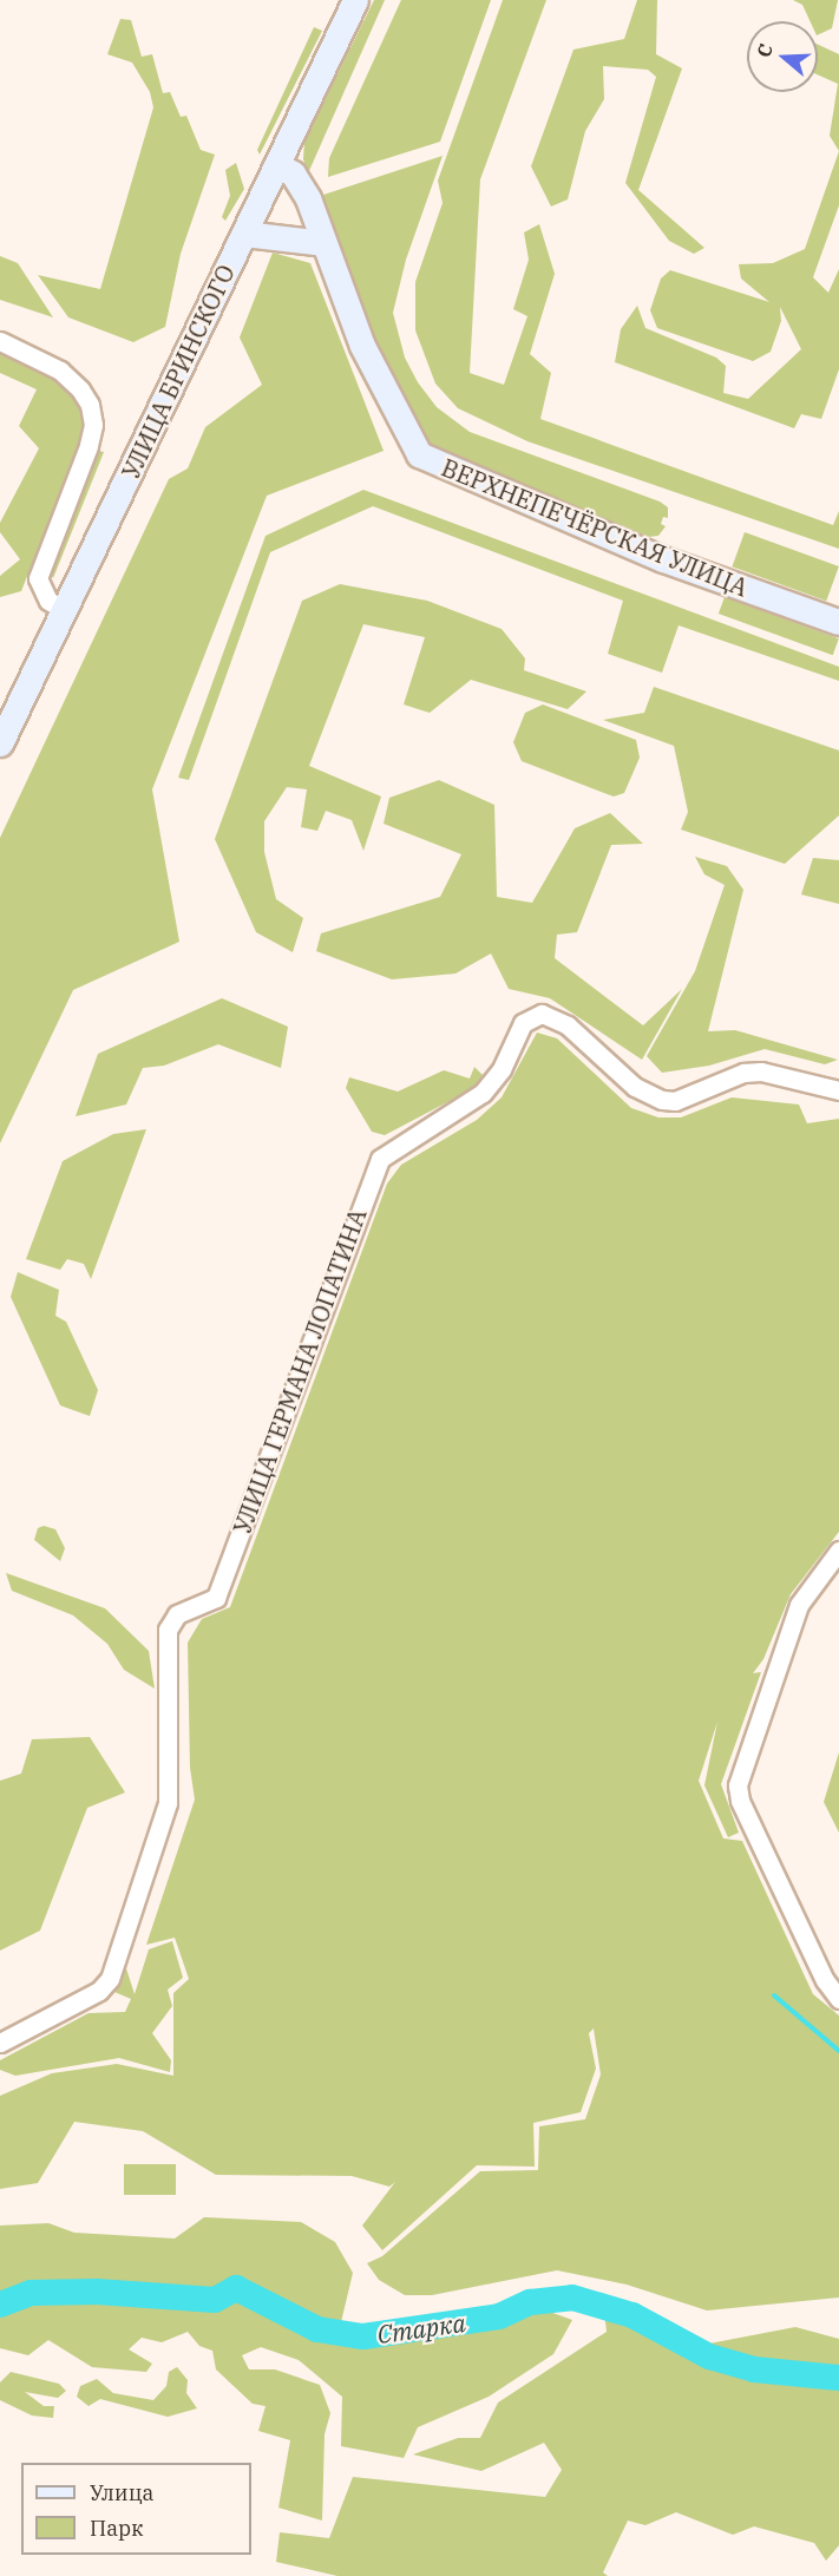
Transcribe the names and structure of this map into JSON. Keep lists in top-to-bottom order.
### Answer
{
  "streets": {
    "street": ["УЛИЦА БРИНСКОГО", "ВЕРХНЕПЕЧЁРСКАЯ УЛИЦА", "УЛИЦА ГЕРМАНА ЛОПАТИНА"]
  },
  "crossings": [
    ["УЛИЦА БРИНСКОГО", "ВЕРХНЕПЕЧЁРСКАЯ УЛИЦА"]
  ],
  "water": ["Старка"],
  "legend": ["Улица", "Парк"],
  "north": "left"
}
